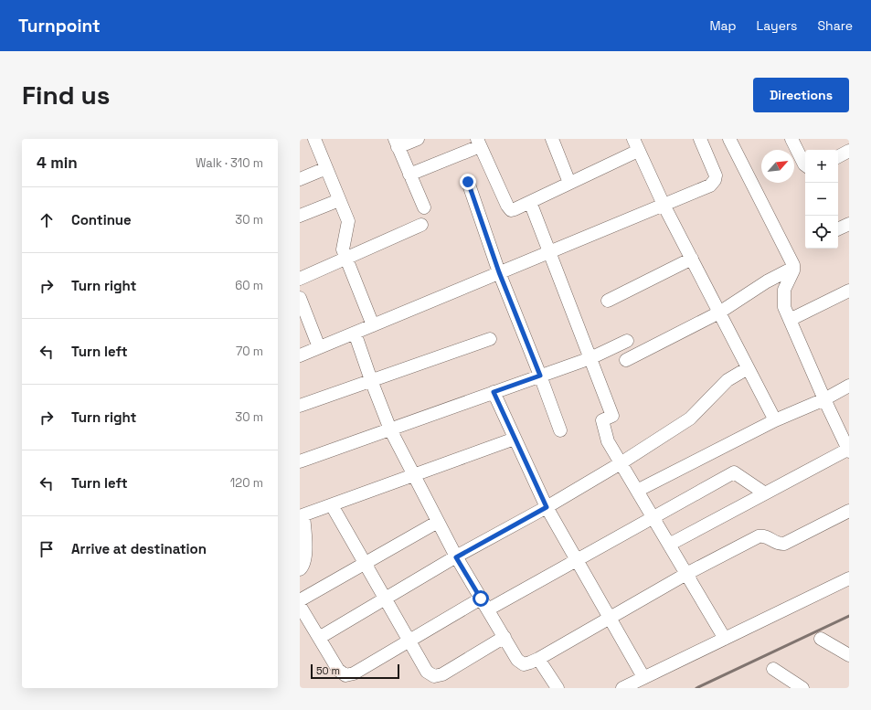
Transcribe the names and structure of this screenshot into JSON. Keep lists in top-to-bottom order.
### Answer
{
  "scale_bar": "50 m",
  "north": "top right",
  "page": {
    "header": "Turnpoint",
    "nav": ["Map", "Layers", "Share"],
    "buttons": "Directions",
    "title": "Find us",
    "heading": ["4 min", "Walk · 310 m"],
    "map_buttons": ["+", "−"],
    "list": [
      ["Continue", "30 m"],
      ["Turn right", "60 m"],
      ["Turn left", "70 m"],
      ["Turn right", "30 m"],
      ["Turn left", "120 m"],
      "Arrive at destination"
    ],
    "scale": "50 m"
  }
}
